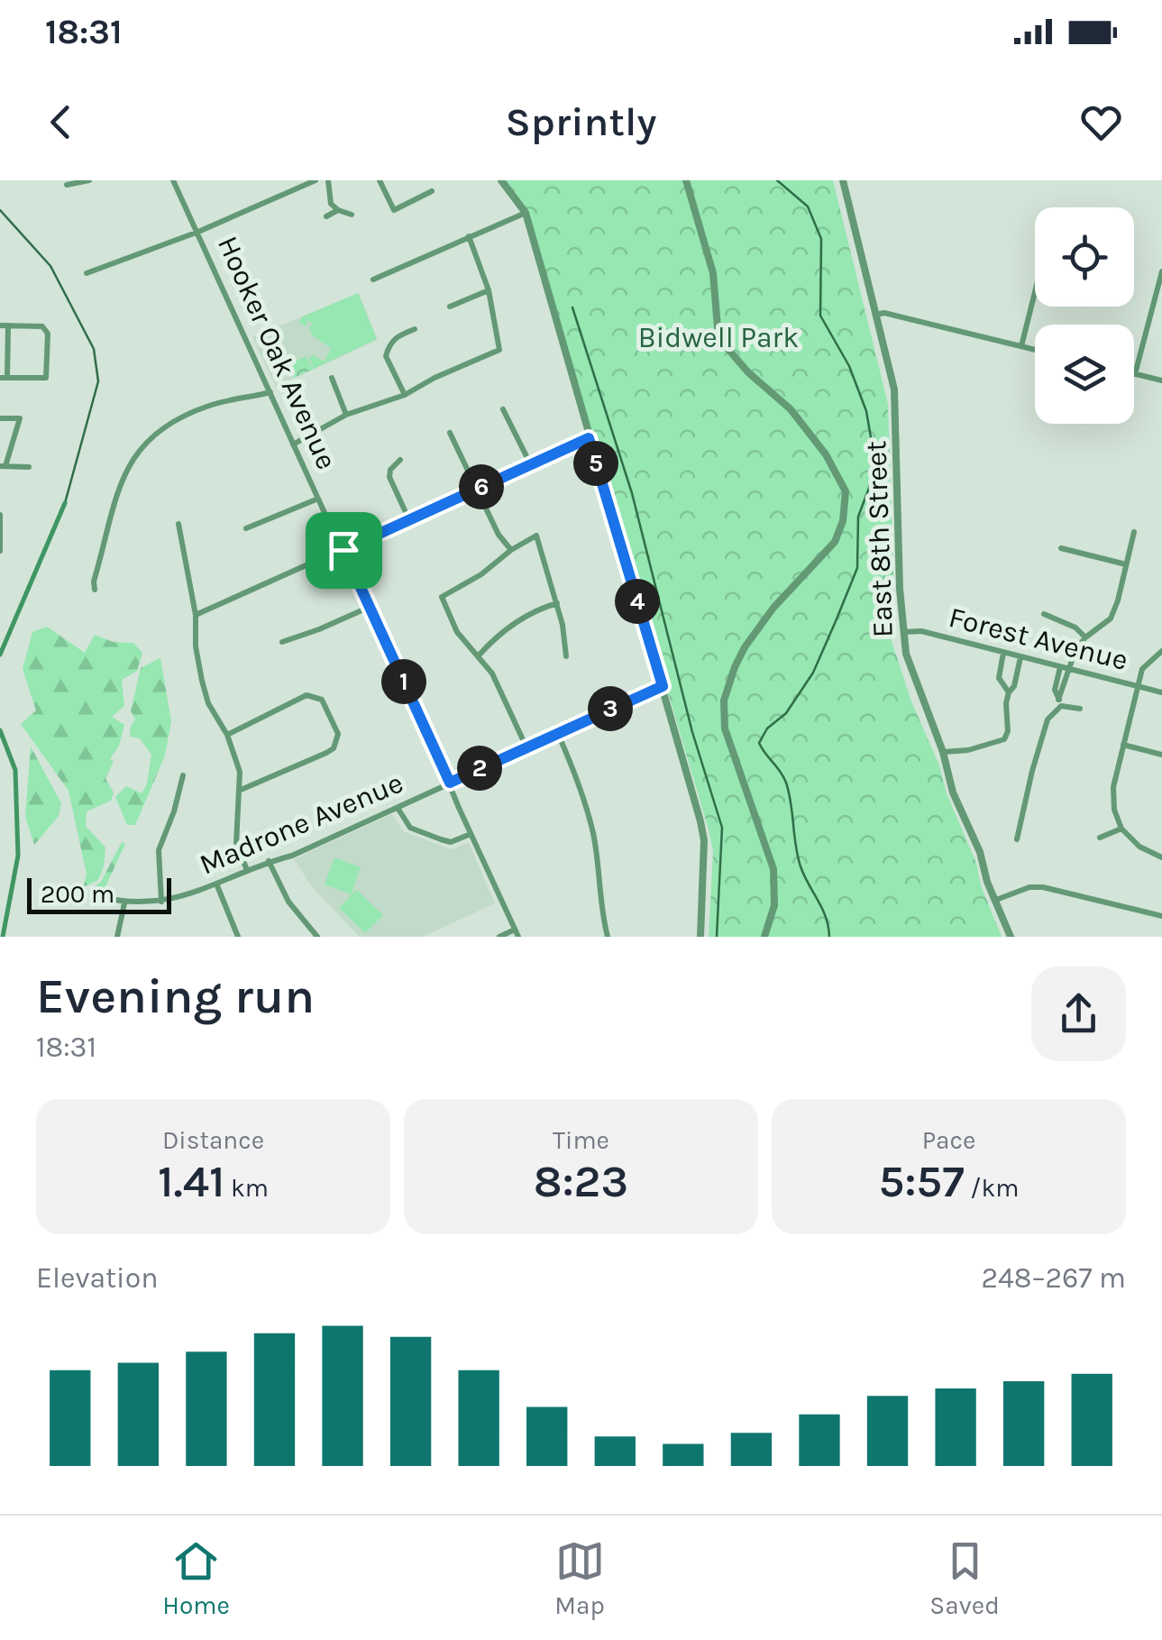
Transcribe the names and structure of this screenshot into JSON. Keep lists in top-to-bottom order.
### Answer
{
  "streets": {
    "street": [
      "Hooker Oak Avenue",
      "East 8th Street",
      "Forest Avenue",
      "Madrone Avenue"
    ]
  },
  "crossings": [
    ["Hooker Oak Avenue", "Madrone Avenue"],
    ["East 8th Street", "Forest Avenue"]
  ],
  "parks": ["Bidwell Park"],
  "scale_bar": "200 m",
  "page": {
    "status": "18:31",
    "header": "Sprintly",
    "pins": [
      "5",
      "6",
      "4",
      "1",
      "3",
      "2"
    ],
    "scale": "200 m",
    "heading": ["Evening run", "18:31"],
    "stats": [
      ["Distance", "1.41 km"],
      ["Time", "8:23"],
      ["Pace", "5:57 /km"]
    ],
    "chart": ["Elevation", "248–267 m"],
    "tabs": ["Home", "Map", "Saved"]
  }
}
